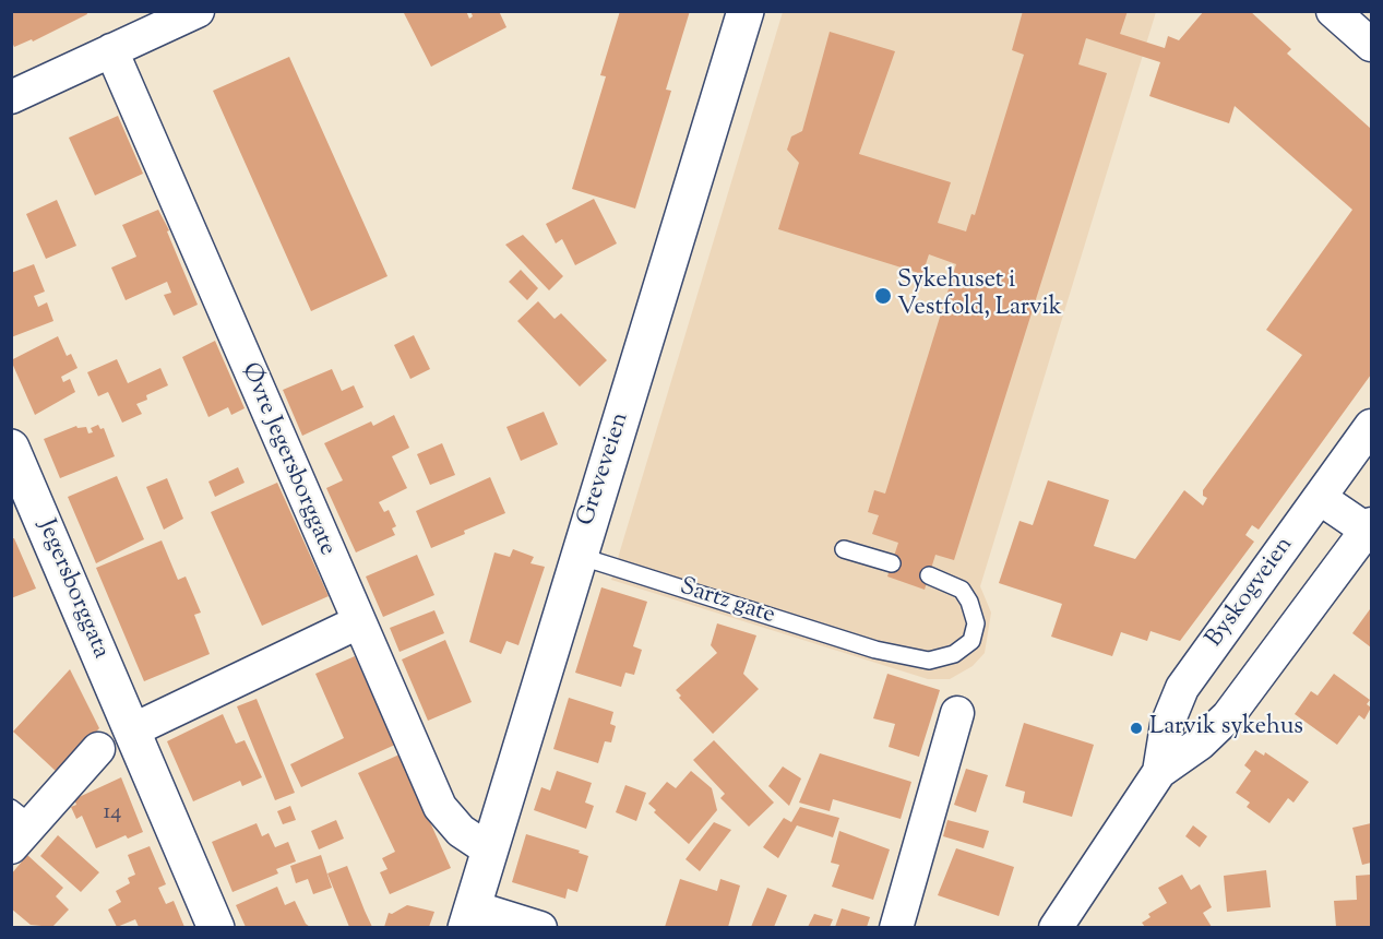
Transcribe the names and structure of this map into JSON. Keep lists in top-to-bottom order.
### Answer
{
  "streets": {
    "street": [
      "Øvre Jegersborggate",
      "Greveveien",
      "Jegersborggata",
      "Byskogveien"
    ],
    "lane": ["Sartz gate"]
  },
  "crossings": [
    ["Øvre Jegersborggate", "Greveveien"],
    ["Greveveien", "Sartz gate"]
  ],
  "places": ["Sykehuset i Vestfold, Larvik", "Larvik sykehus"],
  "house_numbers": ["14"]
}
